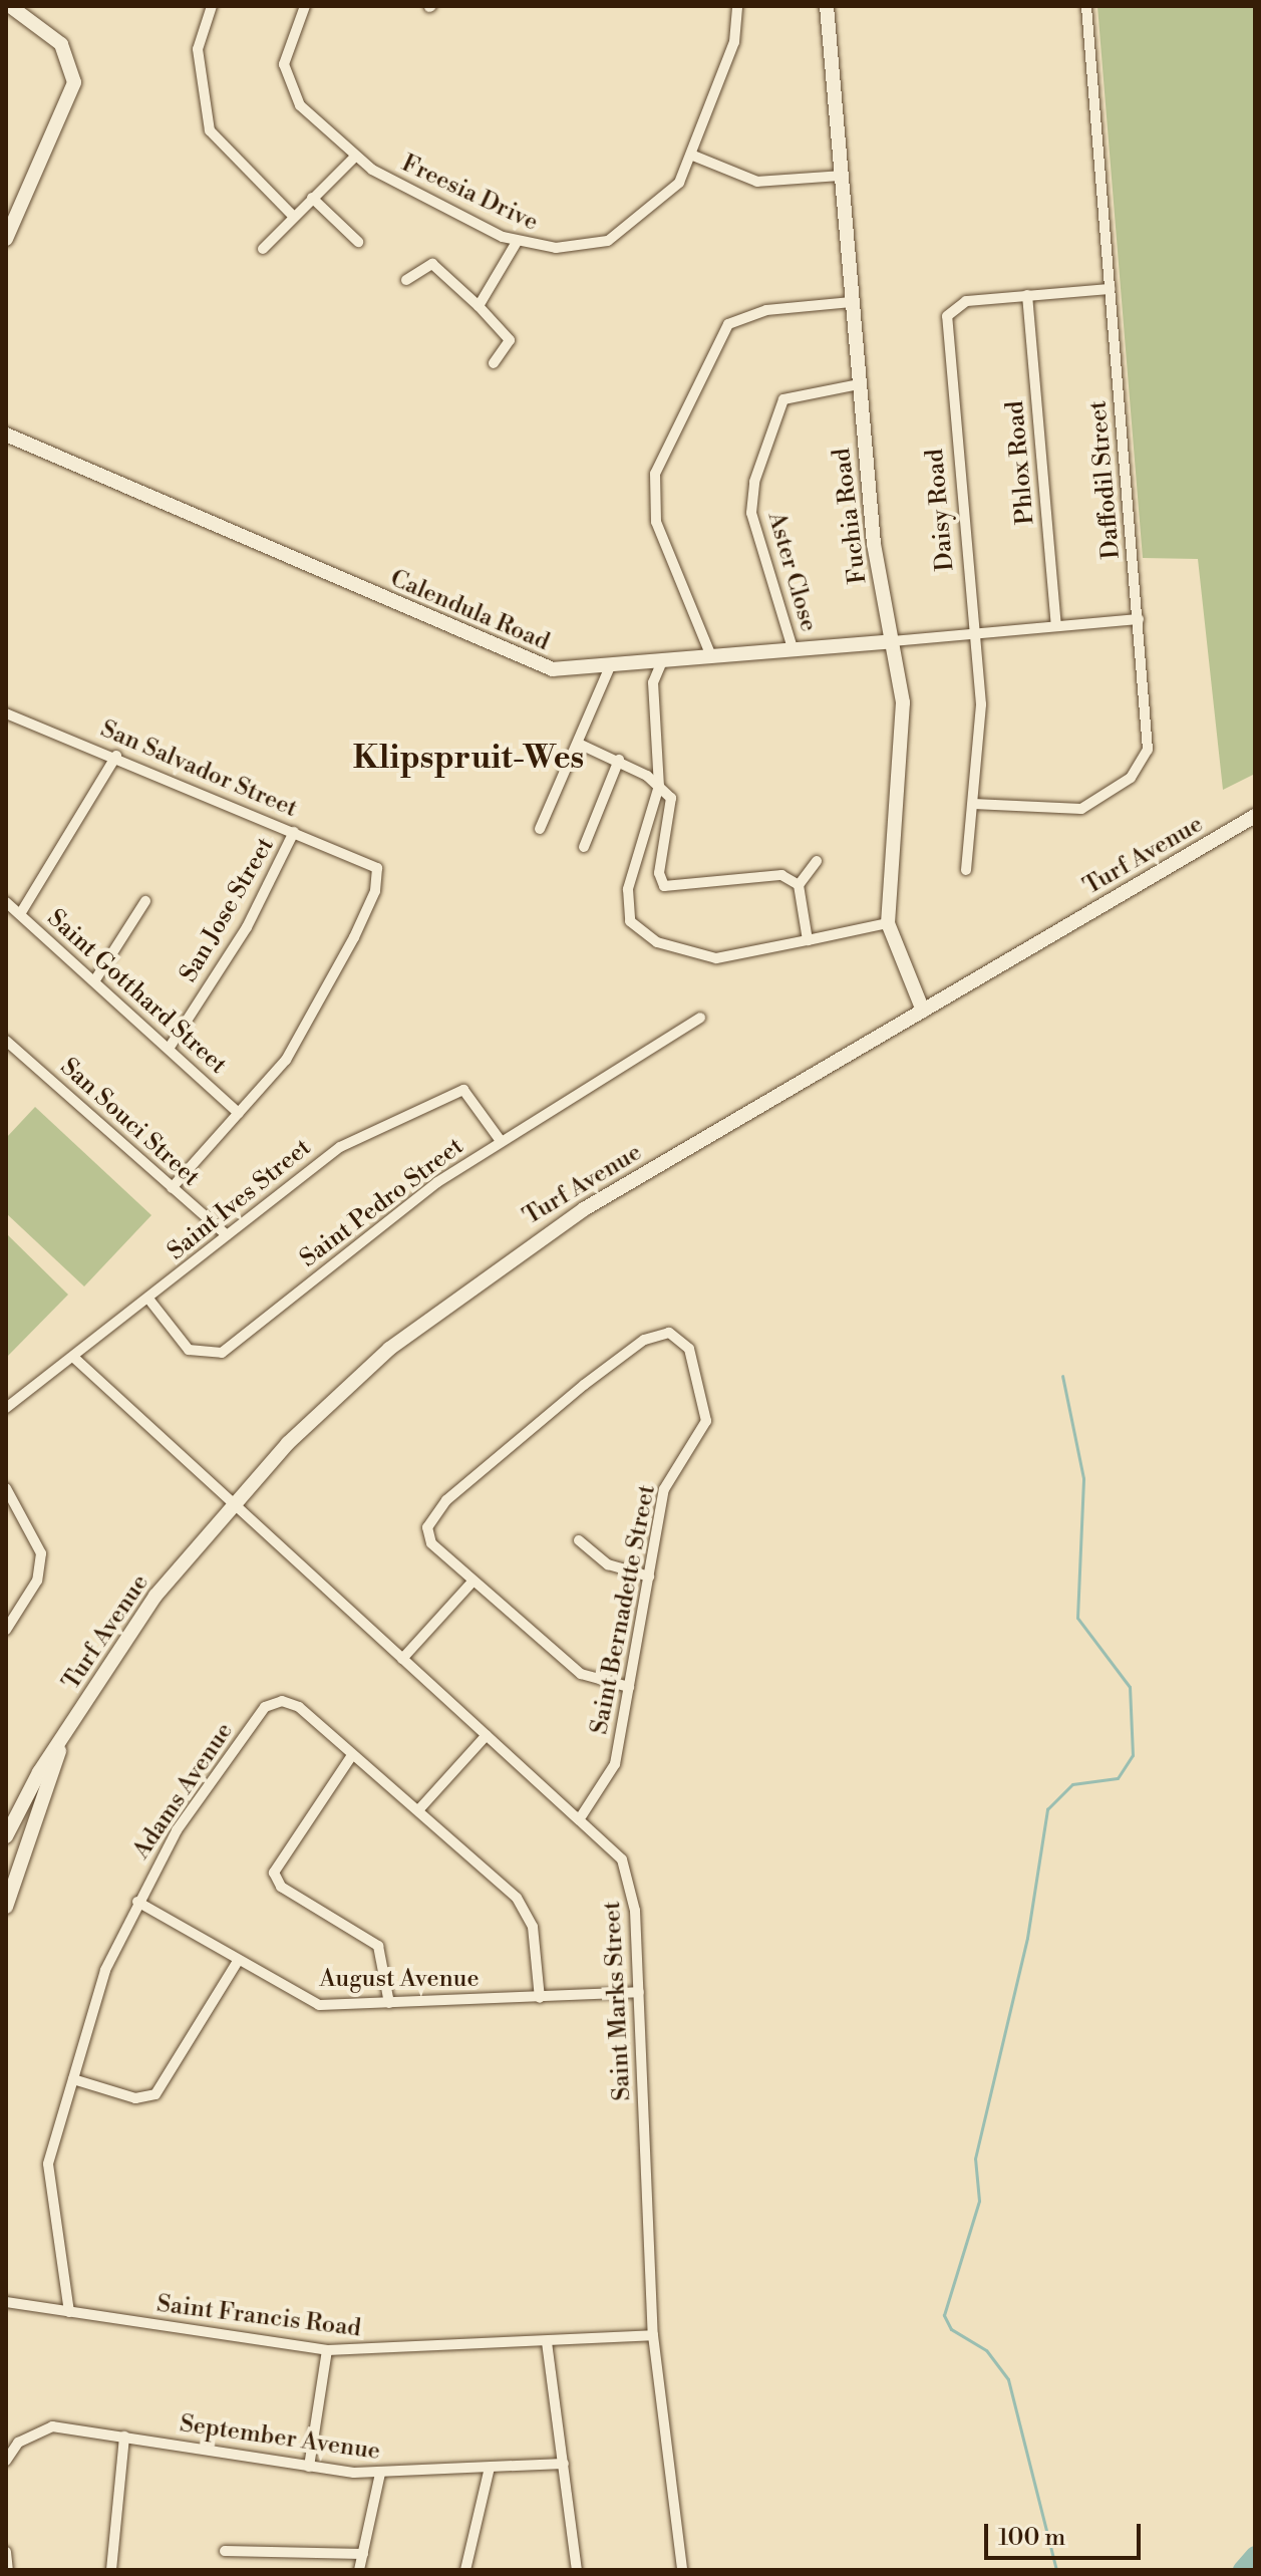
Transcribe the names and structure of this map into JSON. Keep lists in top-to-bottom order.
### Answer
{
  "streets": {
    "street": [
      "Freesia Drive",
      "Phlox Road",
      "Daffodil Street",
      "Daisy Road",
      "Fuchia Road",
      "Aster Close",
      "Calendula Road",
      "San Salvador Street",
      "Turf Avenue",
      "San Jose Street",
      "Saint Gotthard Street",
      "San Souci Street",
      "Saint Ives Street",
      "Saint Pedro Street",
      "Saint Bernadette Street",
      "Adams Avenue",
      "August Avenue",
      "Saint Marks Street",
      "Saint Francis Road",
      "September Avenue"
    ]
  },
  "crossings": [
    ["Phlox Road", "Daisy Road"],
    ["Phlox Road", "Calendula Road"],
    ["Daffodil Street", "Daisy Road"],
    ["Daffodil Street", "Calendula Road"],
    ["Daisy Road", "Calendula Road"],
    ["Fuchia Road", "Aster Close"],
    ["Fuchia Road", "Calendula Road"],
    ["Fuchia Road", "Turf Avenue"],
    ["Aster Close", "Calendula Road"],
    ["San Salvador Street", "San Jose Street"],
    ["San Salvador Street", "Saint Gotthard Street"],
    ["Turf Avenue", "Saint Marks Street"],
    ["San Jose Street", "Saint Gotthard Street"],
    ["San Souci Street", "Saint Ives Street"],
    ["Saint Ives Street", "Saint Pedro Street"],
    ["Saint Ives Street", "Saint Marks Street"],
    ["Saint Bernadette Street", "Saint Marks Street"],
    ["Adams Avenue", "August Avenue"],
    ["Adams Avenue", "Saint Francis Road"],
    ["August Avenue", "Saint Marks Street"],
    ["Saint Marks Street", "Saint Francis Road"]
  ],
  "districts": ["Klipspruit-Wes"],
  "scale_bar": "100 m"
}
